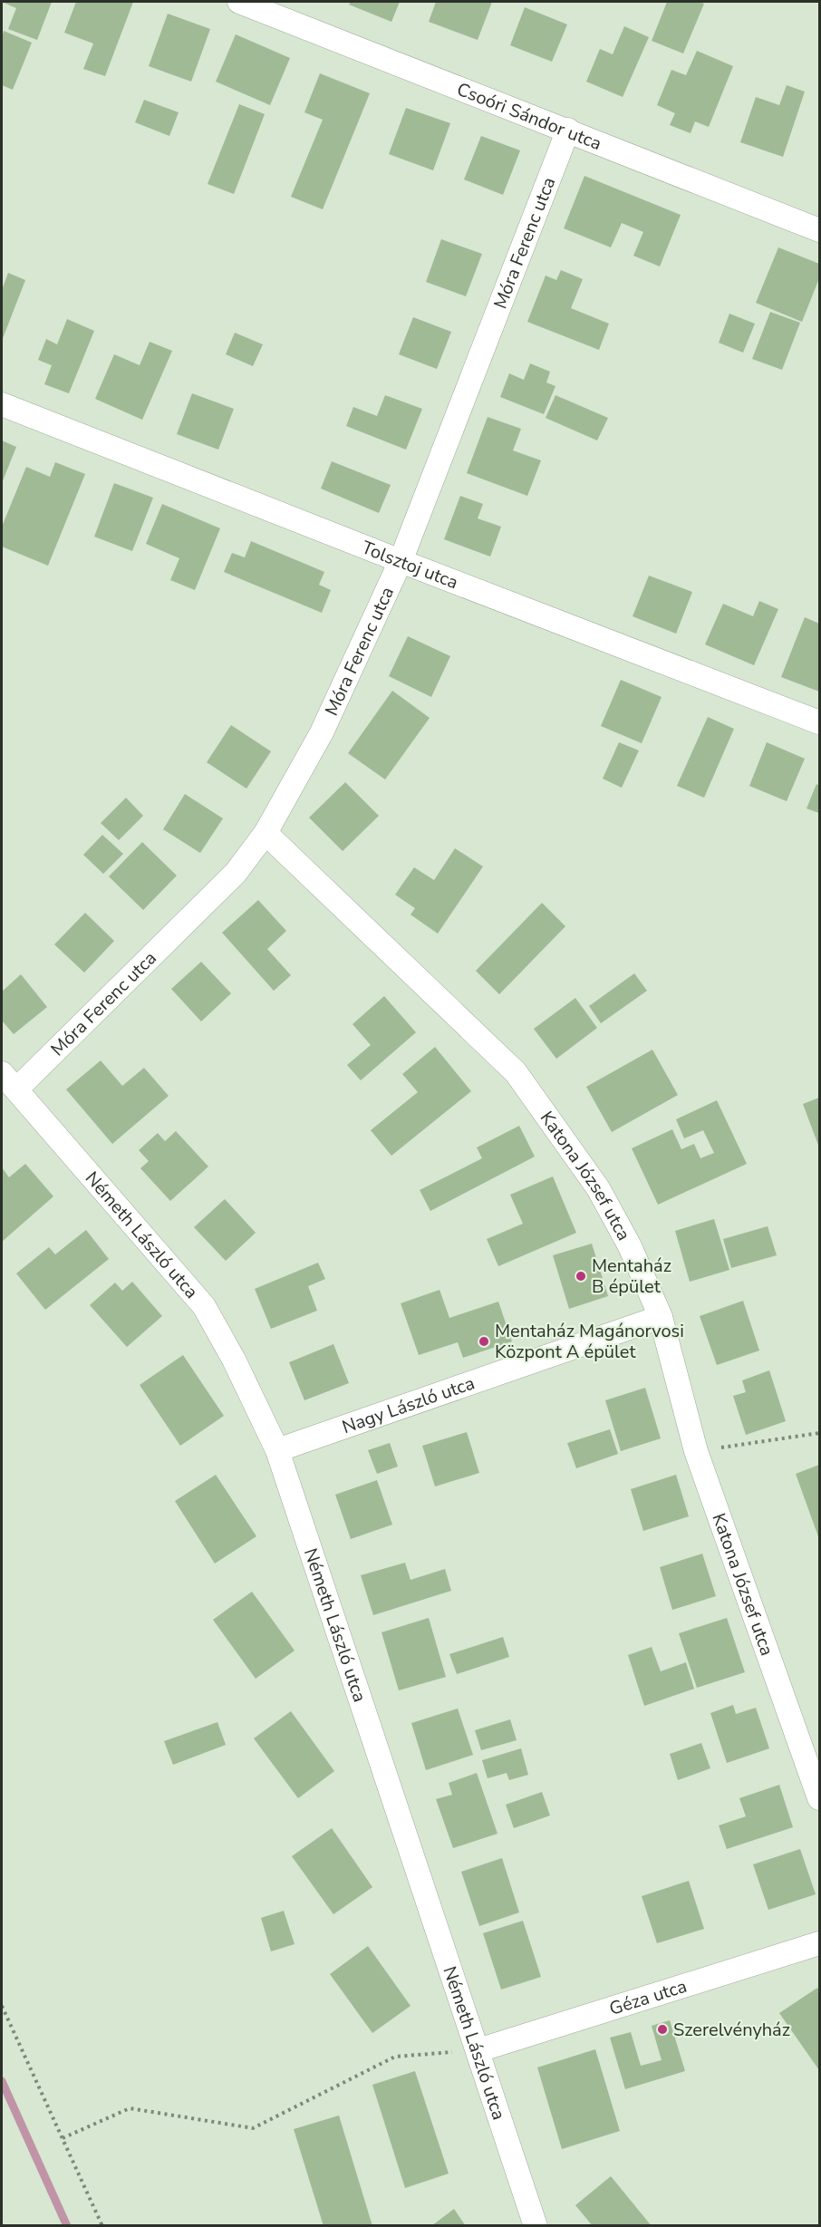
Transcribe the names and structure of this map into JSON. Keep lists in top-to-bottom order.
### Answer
{
  "streets": {
    "street": [
      "Csoóri Sándor utca",
      "Móra Ferenc utca",
      "Tolsztoj utca",
      "Katona József utca",
      "Németh László utca",
      "Nagy László utca",
      "Géza utca"
    ]
  },
  "crossings": [
    ["Csoóri Sándor utca", "Móra Ferenc utca"],
    ["Móra Ferenc utca", "Tolsztoj utca"],
    ["Móra Ferenc utca", "Katona József utca"],
    ["Móra Ferenc utca", "Németh László utca"],
    ["Katona József utca", "Nagy László utca"],
    ["Németh László utca", "Nagy László utca"],
    ["Németh László utca", "Géza utca"]
  ],
  "places": ["Mentaház B épület", "Mentaház Magánorvosi Központ A épület", "Szerelvényház"]
}
